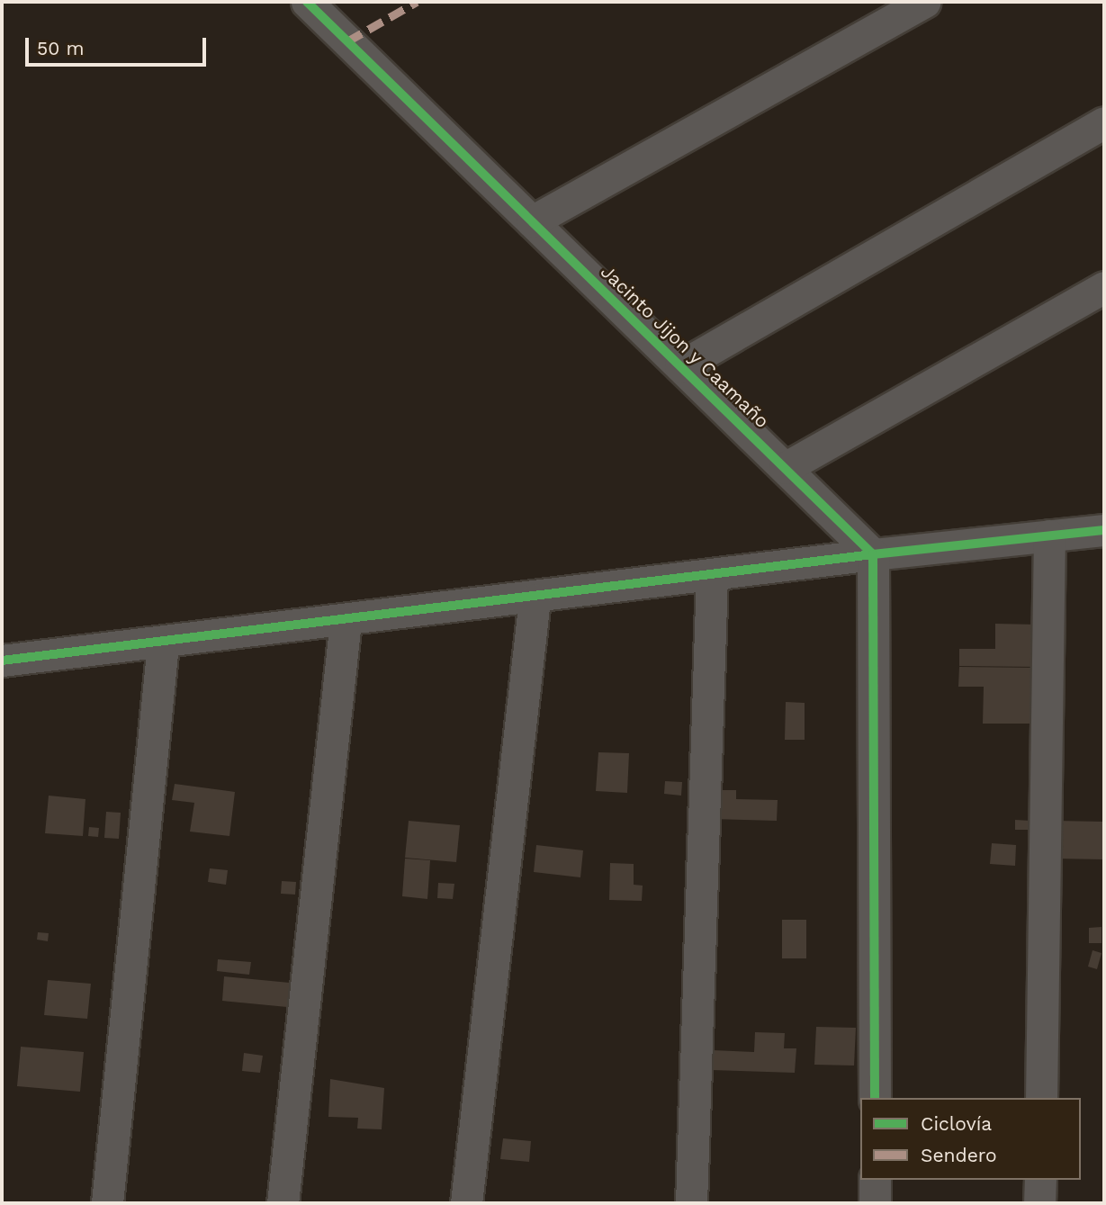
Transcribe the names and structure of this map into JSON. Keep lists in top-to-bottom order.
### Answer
{
  "streets": {
    "street": ["Jacinto Jijon y Caamaño"]
  },
  "legend": ["Ciclovía", "Sendero"],
  "scale_bar": "50 m"
}
